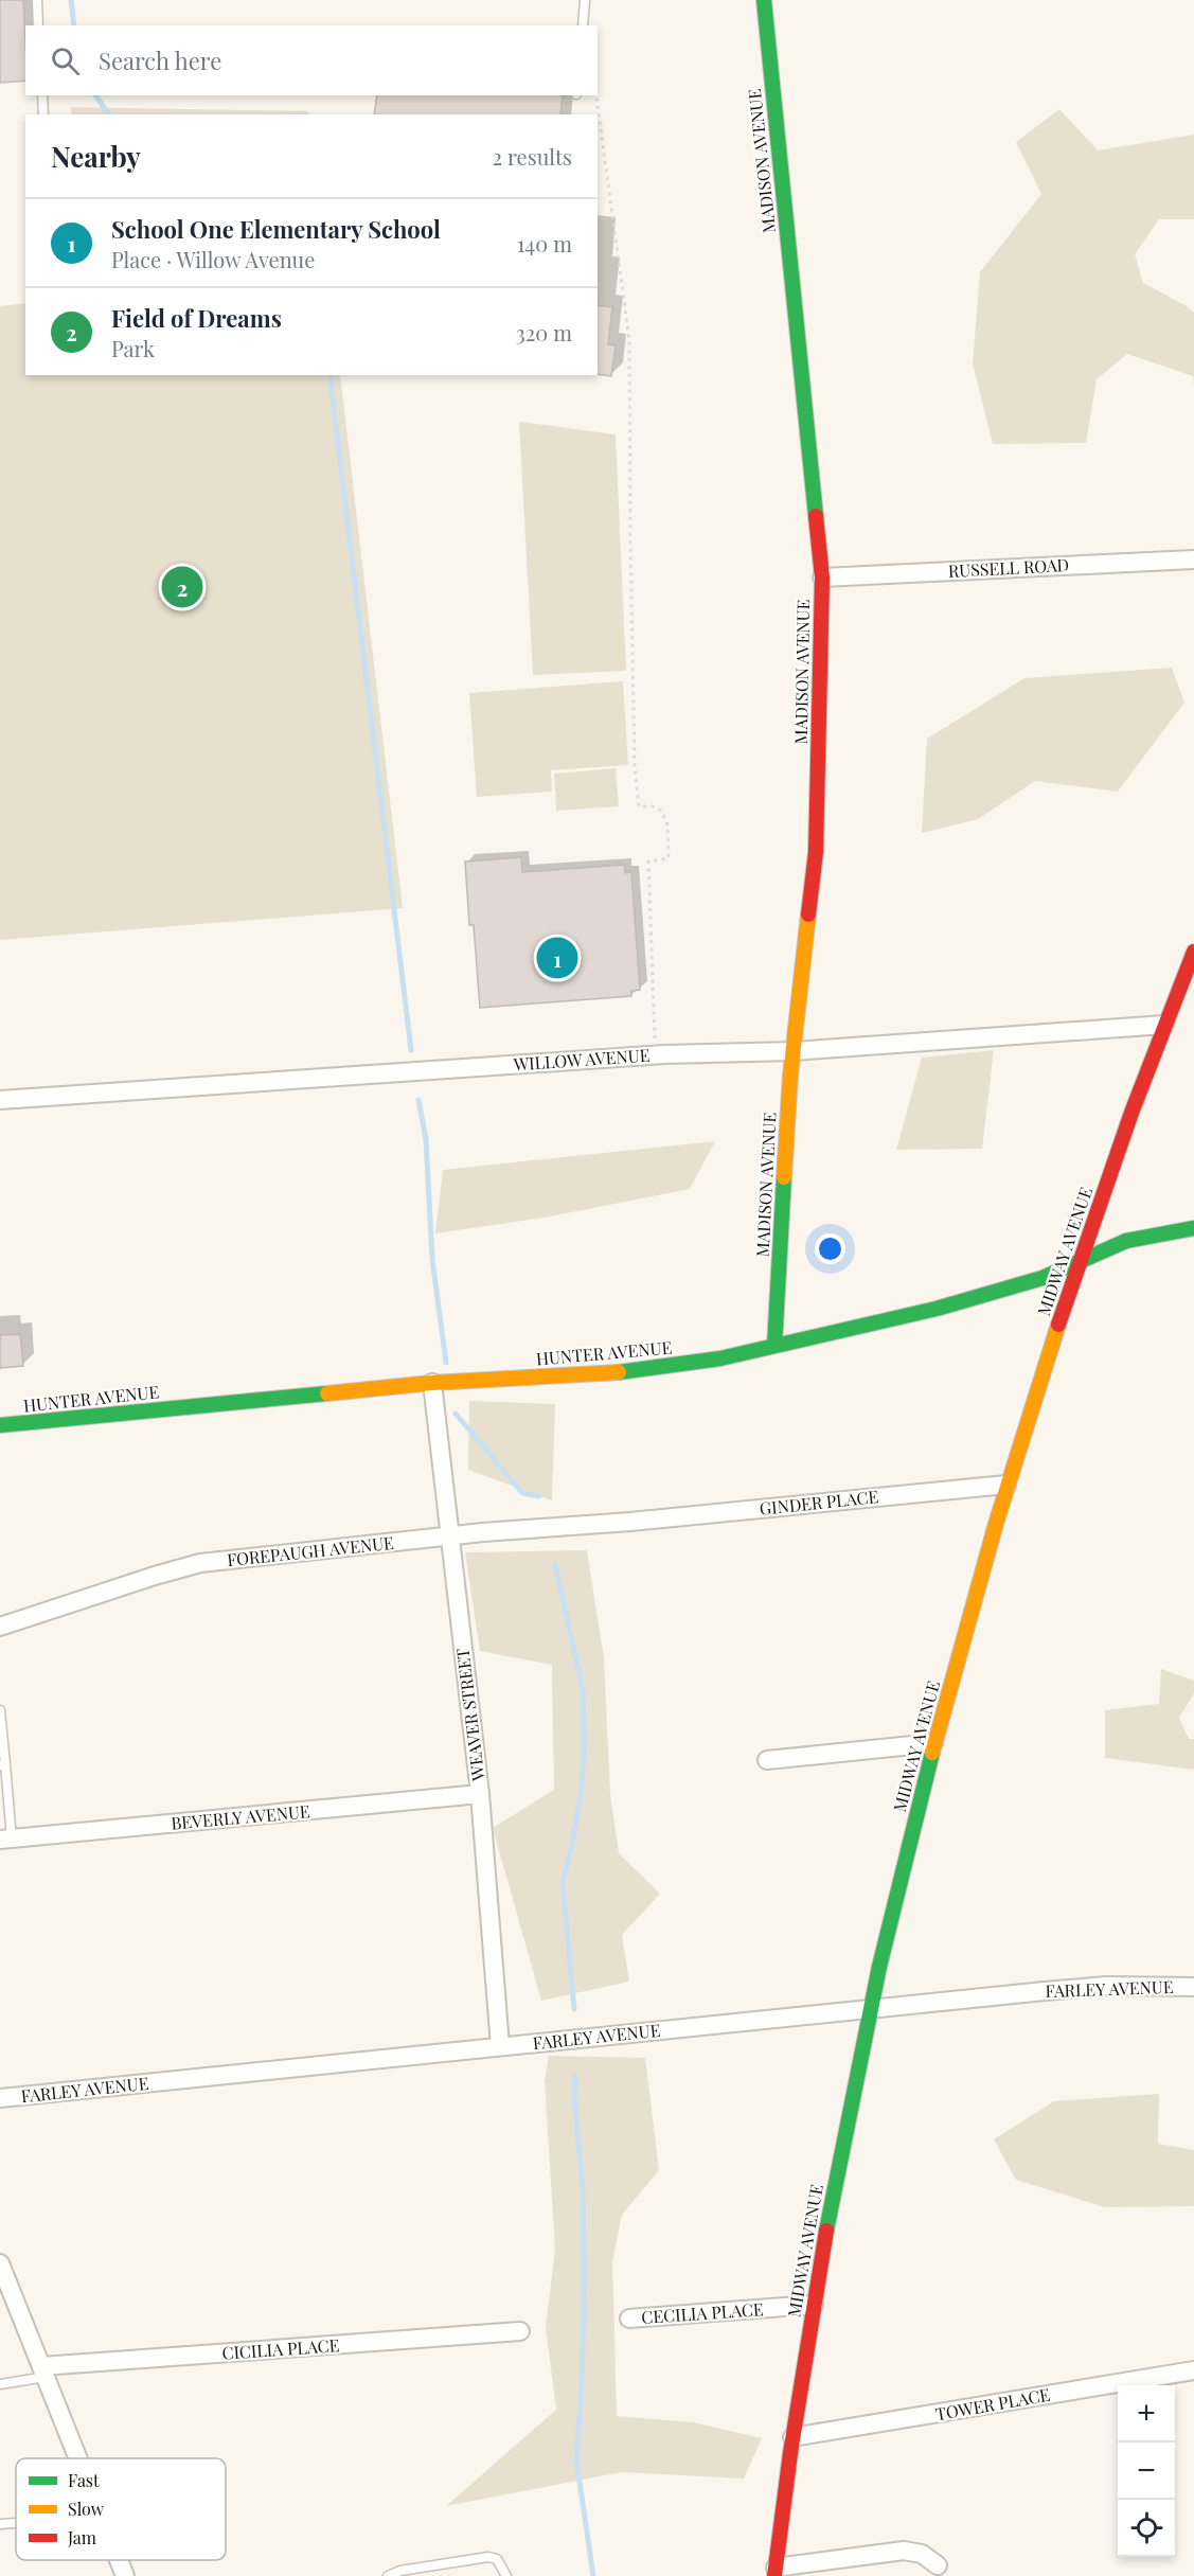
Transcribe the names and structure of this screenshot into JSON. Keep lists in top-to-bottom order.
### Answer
{
  "streets": {
    "street": [
      "MADISON AVENUE",
      "RUSSELL ROAD",
      "WILLOW AVENUE",
      "MIDWAY AVENUE",
      "HUNTER AVENUE",
      "GINDER PLACE",
      "FOREPAUGH AVENUE",
      "WEAVER STREET",
      "BEVERLY AVENUE",
      "FARLEY AVENUE",
      "CECILIA PLACE",
      "CICILIA PLACE",
      "TOWER PLACE"
    ]
  },
  "crossings": [
    ["MADISON AVENUE", "RUSSELL ROAD"],
    ["MADISON AVENUE", "WILLOW AVENUE"],
    ["MADISON AVENUE", "HUNTER AVENUE"],
    ["WILLOW AVENUE", "MIDWAY AVENUE"],
    ["MIDWAY AVENUE", "HUNTER AVENUE"],
    ["MIDWAY AVENUE", "GINDER PLACE"],
    ["MIDWAY AVENUE", "FARLEY AVENUE"],
    ["MIDWAY AVENUE", "CECILIA PLACE"],
    ["MIDWAY AVENUE", "TOWER PLACE"],
    ["HUNTER AVENUE", "WEAVER STREET"],
    ["GINDER PLACE", "FOREPAUGH AVENUE"],
    ["FOREPAUGH AVENUE", "WEAVER STREET"],
    ["WEAVER STREET", "BEVERLY AVENUE"],
    ["WEAVER STREET", "FARLEY AVENUE"]
  ],
  "legend": ["Fast", "Slow", "Jam"],
  "page": {
    "search": "Search here",
    "heading": ["Nearby", "2 results"],
    "list": [
      {
        "mark": "1",
        "name": "School One Elementary School",
        "note": "Place · Willow Avenue",
        "value": "140 m"
      },
      {
        "mark": "2",
        "name": "Field of Dreams",
        "note": "Park",
        "value": "320 m"
      }
    ],
    "pins": ["2", "1"],
    "map_buttons": ["+", "−"]
  }
}
